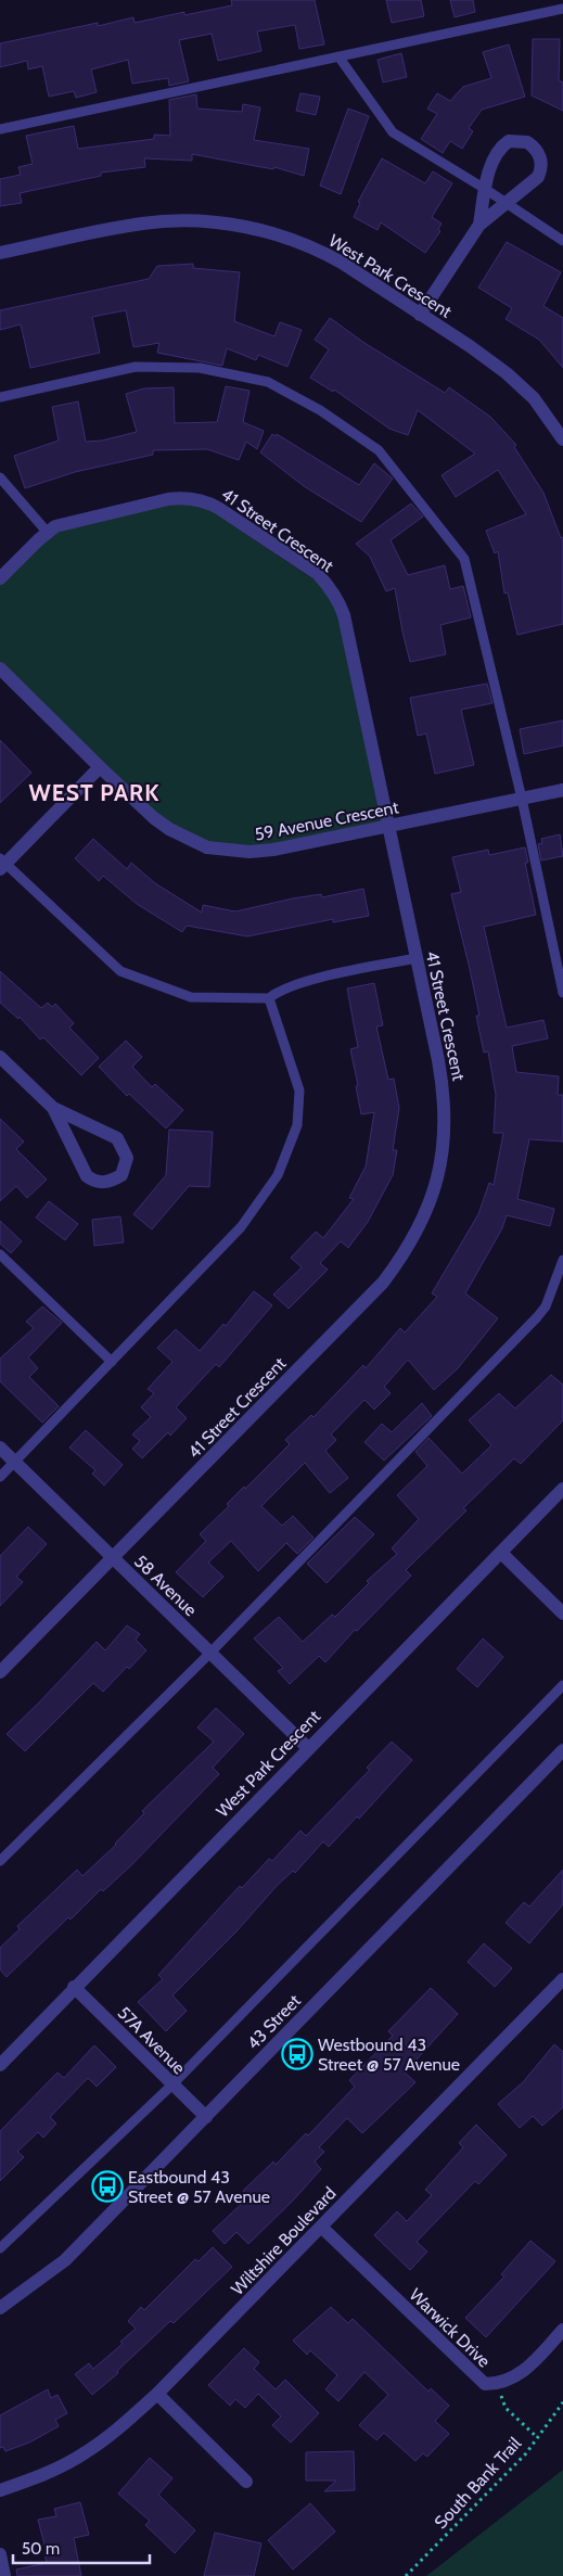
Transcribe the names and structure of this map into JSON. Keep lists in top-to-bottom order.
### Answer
{
  "streets": {
    "street": [
      "West Park Crescent",
      "41 Street Crescent",
      "59 Avenue Crescent",
      "58 Avenue",
      "43 Street",
      "57A Avenue",
      "Wiltshire Boulevard",
      "Warwick Drive"
    ],
    "path": ["South Bank Trail"]
  },
  "crossings": [
    ["West Park Crescent", "58 Avenue"],
    ["West Park Crescent", "57A Avenue"],
    ["41 Street Crescent", "59 Avenue Crescent"],
    ["41 Street Crescent", "58 Avenue"],
    ["43 Street", "57A Avenue"],
    ["Wiltshire Boulevard", "Warwick Drive"]
  ],
  "districts": ["WEST PARK"],
  "places": {
    "bus stop": ["Westbound 43 Street @ 57 Avenue", "Eastbound 43 Street @ 57 Avenue"]
  },
  "scale_bar": "50 m"
}
